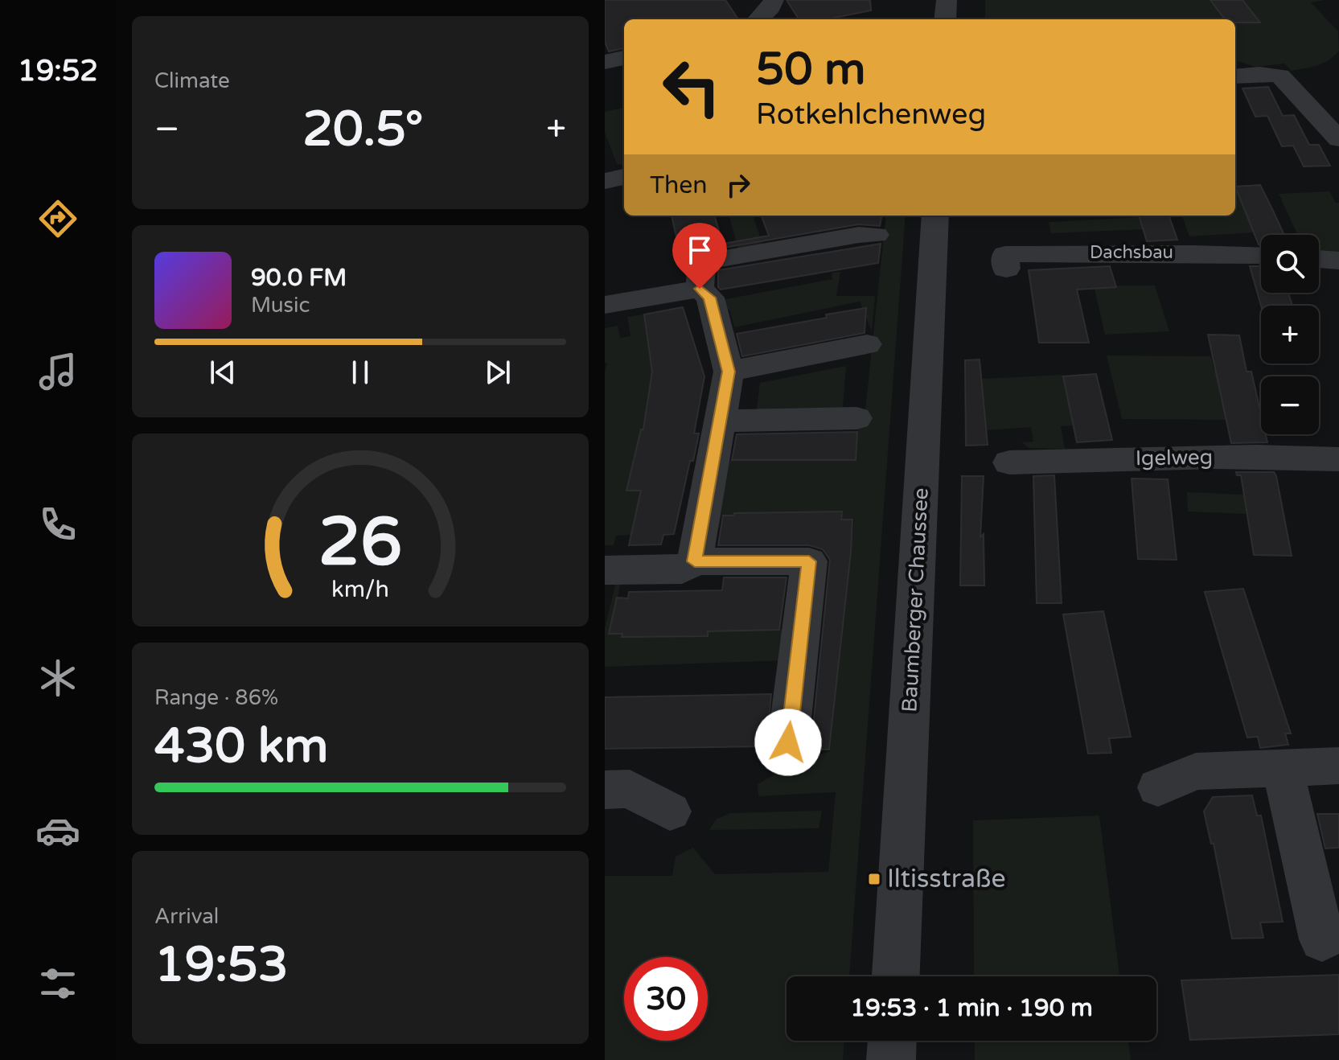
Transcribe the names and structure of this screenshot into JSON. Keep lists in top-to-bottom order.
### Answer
{
  "streets": {
    "street": ["Dachsbau", "Igelweg", "Baumberger Chaussee"]
  },
  "places": {
    "transit": ["Iltisstraße"]
  },
  "page": {
    "tabs": "19:52",
    "tile": [
      "Climate",
      ["Range · 86%", "430 km"],
      ["Arrival", "19:53"]
    ],
    "turn": ["50 m", "Rotkehlchenweg"],
    "heat": ["−", "20.5°", "+"],
    "then": "Then",
    "map_buttons": ["+", "−"],
    "song": ["90.0 FM", "Music"],
    "limit": "30",
    "trip": "19:53 · 1 min · 190 m",
    "gauge": ["26", "km/h"]
  }
}
